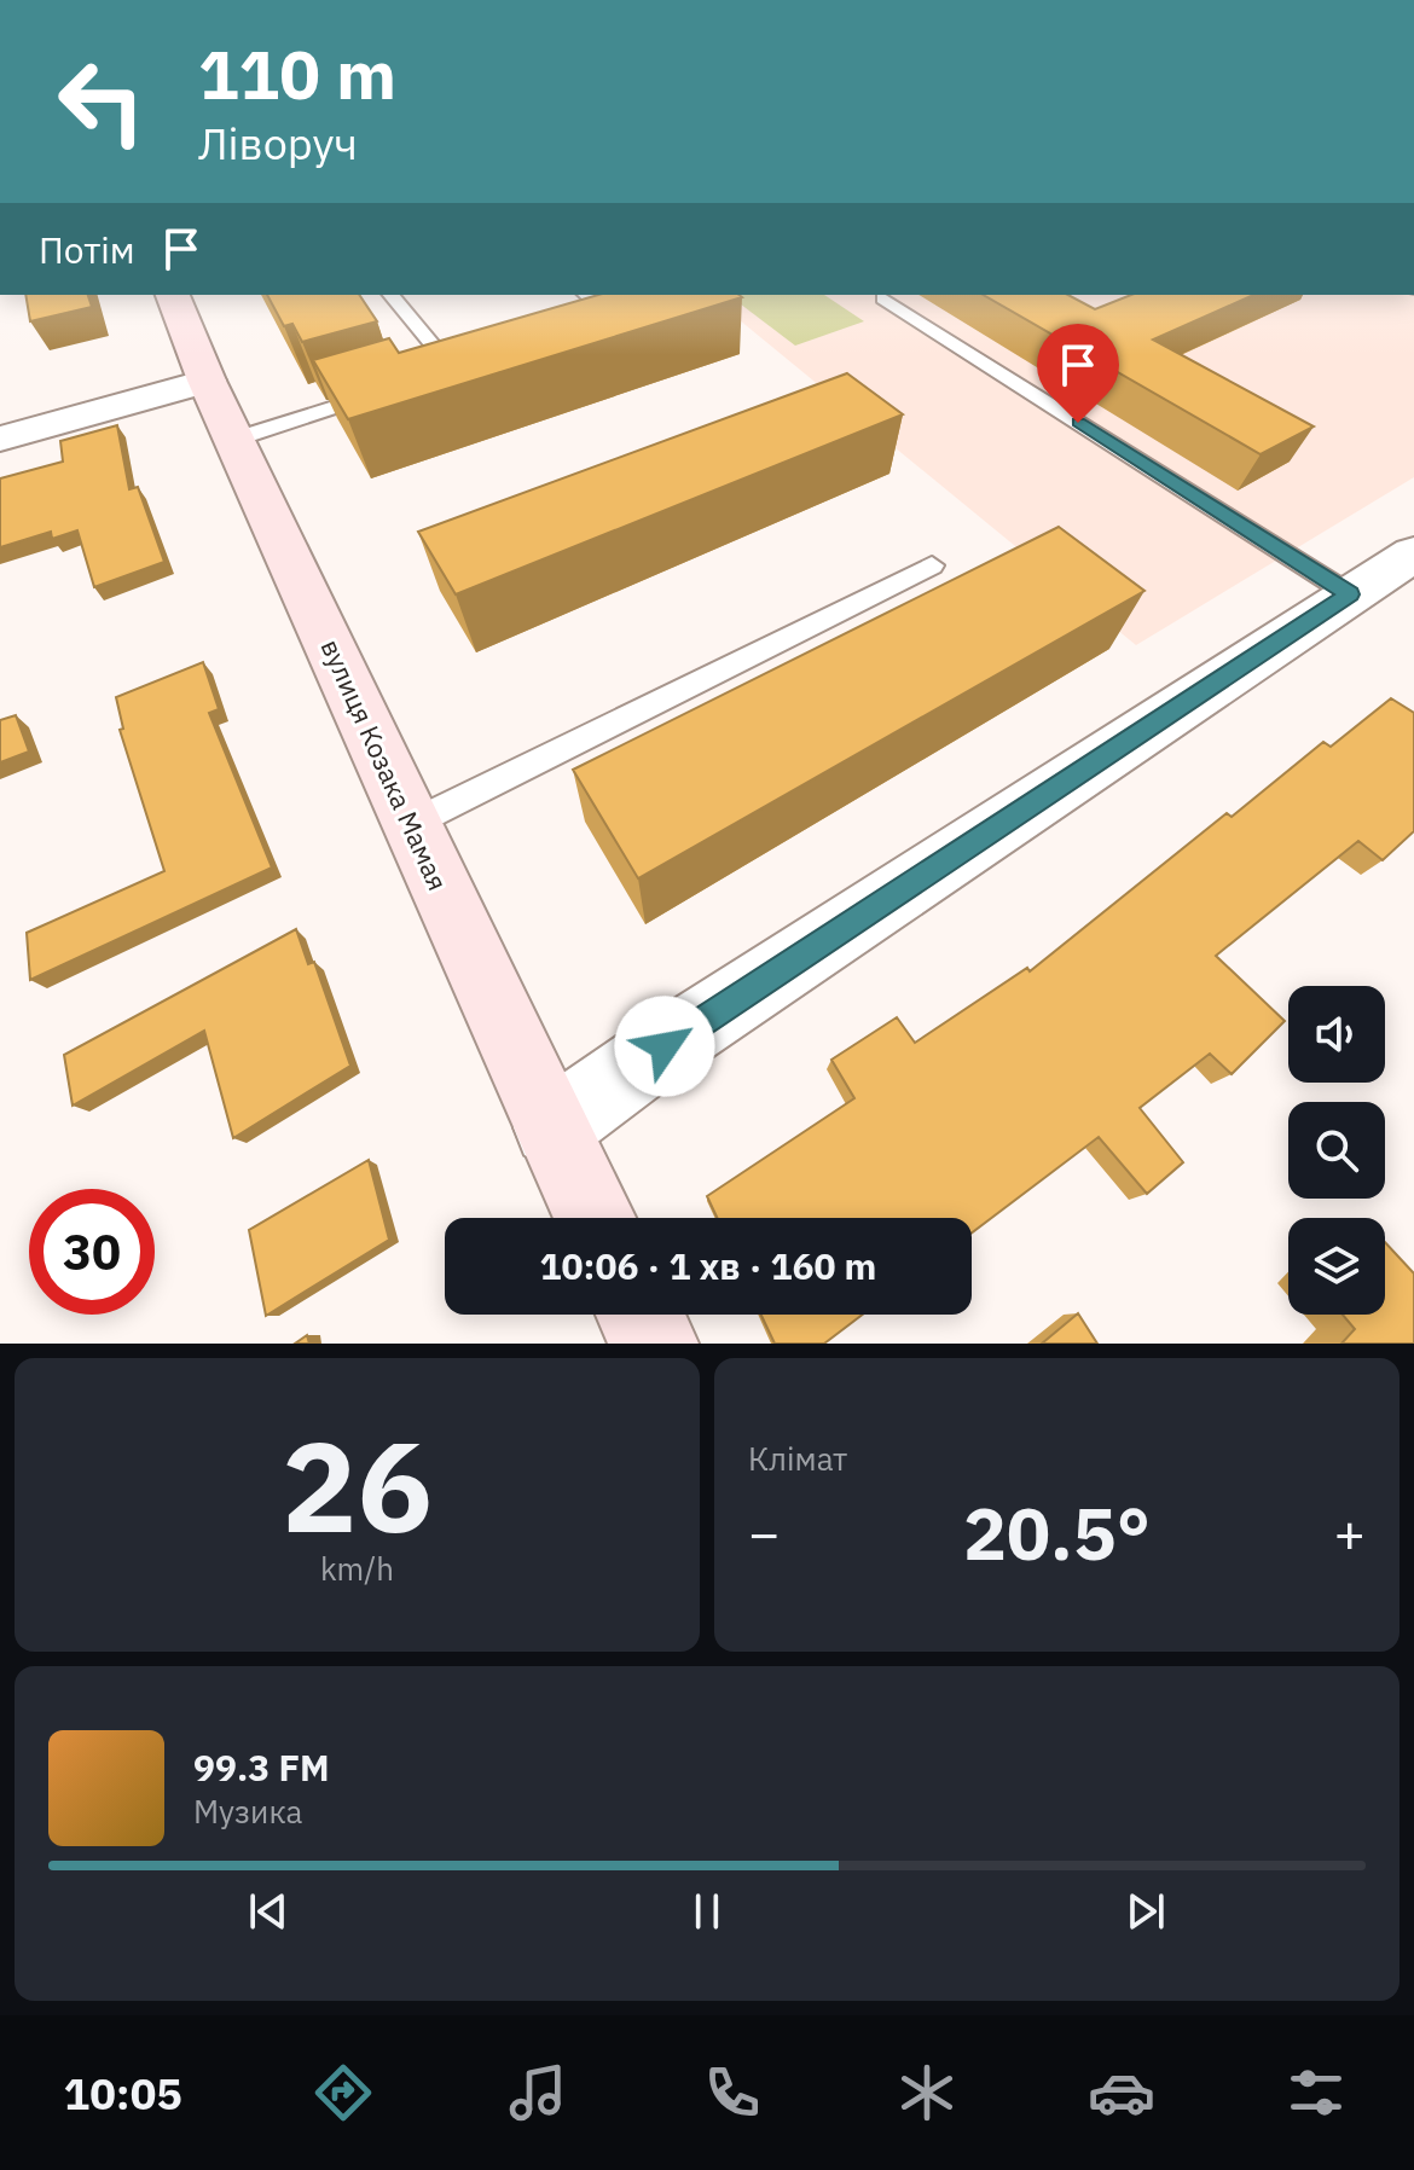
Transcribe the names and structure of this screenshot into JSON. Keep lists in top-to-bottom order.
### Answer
{
  "streets": {
    "street": ["вулиця Козака Мамая"]
  },
  "page": {
    "turn": ["110 m", "Ліворуч"],
    "then": "Потім",
    "limit": "30",
    "trip": "10:06 · 1 хв · 160 m",
    "tile": [
      ["26", "km/h"],
      "Клімат"
    ],
    "heat": ["−", "20.5°", "+"],
    "song": ["99.3 FM", "Музика"],
    "tabs": "10:05"
  }
}
